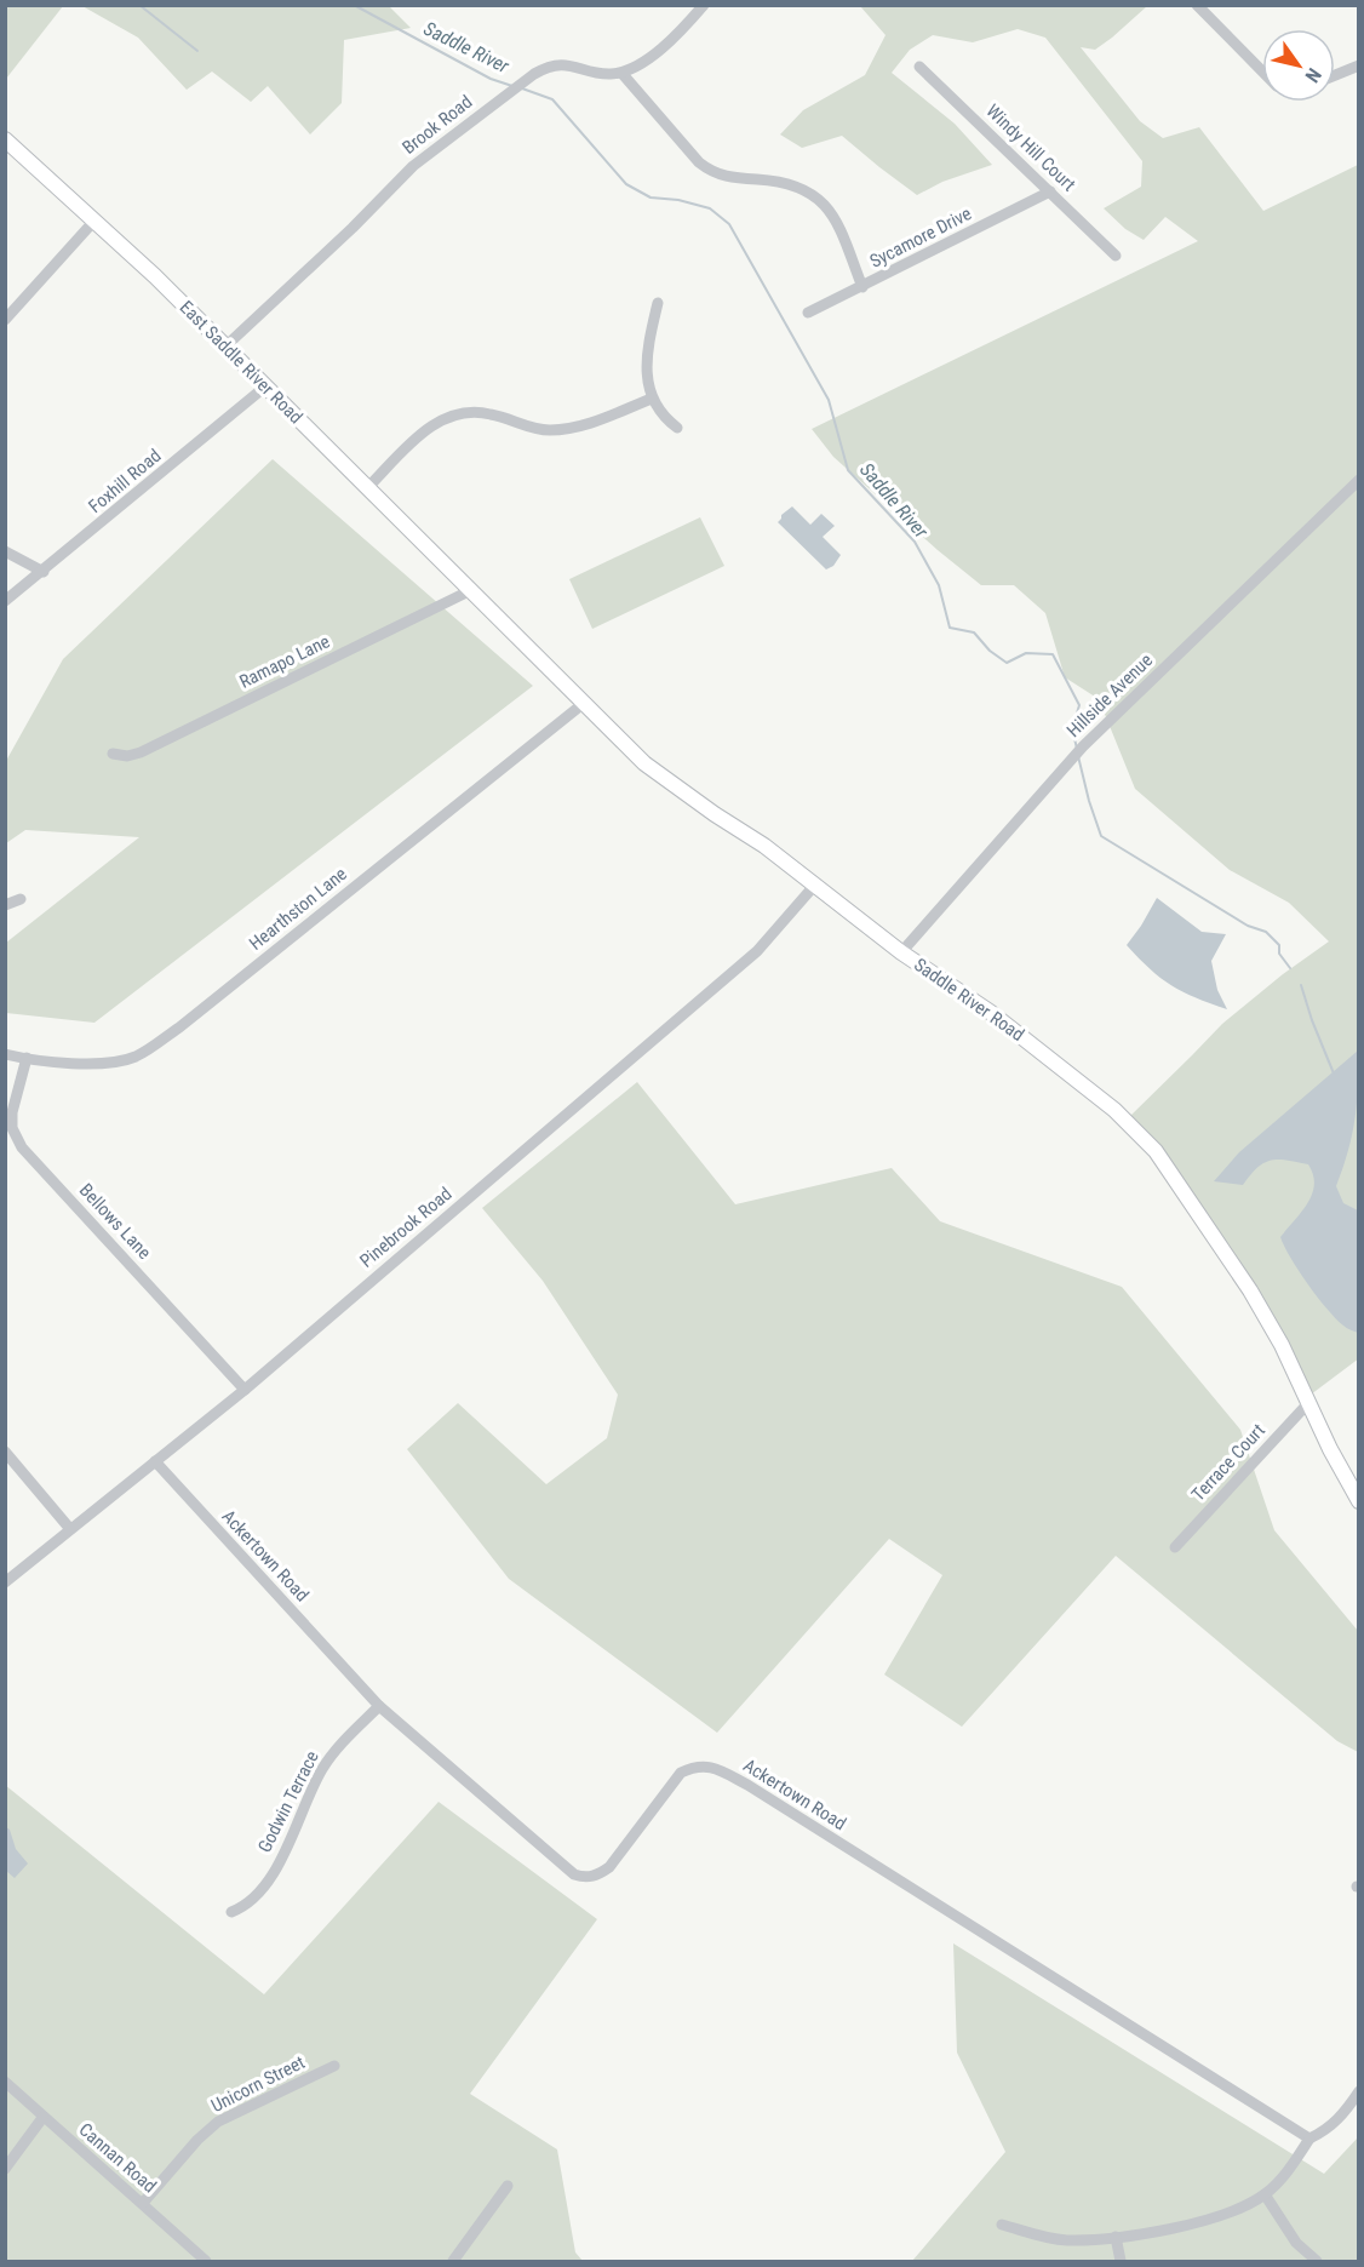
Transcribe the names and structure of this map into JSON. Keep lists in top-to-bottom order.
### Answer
{
  "streets": {
    "main road": ["East Saddle River Road", "Saddle River Road"],
    "street": [
      "Brook Road",
      "Windy Hill Court",
      "Sycamore Drive",
      "Foxhill Road",
      "Ramapo Lane",
      "Hillside Avenue",
      "Hearthston Lane",
      "Bellows Lane",
      "Pinebrook Road",
      "Terrace Court",
      "Ackertown Road",
      "Godwin Terrace",
      "Unicorn Street",
      "Cannan Road"
    ]
  },
  "crossings": [
    ["Brook Road", "East Saddle River Road"],
    ["Windy Hill Court", "Sycamore Drive"],
    ["East Saddle River Road", "Foxhill Road"],
    ["East Saddle River Road", "Ramapo Lane"],
    ["East Saddle River Road", "Saddle River Road"],
    ["Ramapo Lane", "Saddle River Road"],
    ["Hillside Avenue", "Saddle River Road"],
    ["Hearthston Lane", "Saddle River Road"],
    ["Hearthston Lane", "Bellows Lane"],
    ["Saddle River Road", "Pinebrook Road"],
    ["Saddle River Road", "Terrace Court"],
    ["Bellows Lane", "Pinebrook Road"],
    ["Pinebrook Road", "Ackertown Road"],
    ["Ackertown Road", "Godwin Terrace"],
    ["Unicorn Street", "Cannan Road"]
  ],
  "water": ["Saddle River"],
  "north": "bottom right"
}
